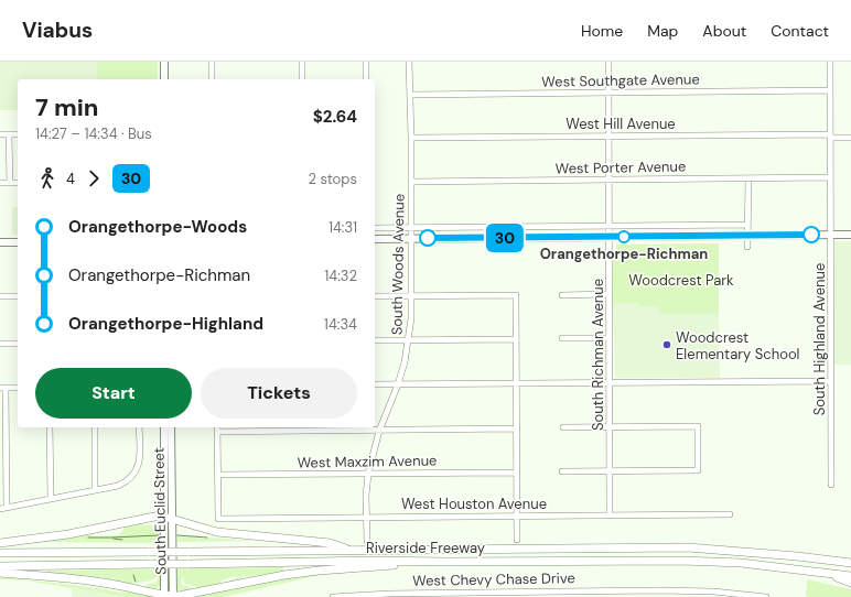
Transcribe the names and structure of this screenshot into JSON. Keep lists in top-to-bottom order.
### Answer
{
  "streets": {
    "highway": ["Riverside Freeway"],
    "main road": ["South Euclid Street"],
    "street": [
      "West Southgate Avenue",
      "West Hill Avenue",
      "West Porter Avenue",
      "South Woods Avenue",
      "South Highland Avenue",
      "South Richman Avenue",
      "West Maxzim Avenue",
      "West Houston Avenue",
      "West Chevy Chase Drive"
    ]
  },
  "crossings": [
    ["West Southgate Avenue", "South Woods Avenue"],
    ["West Southgate Avenue", "South Highland Avenue"],
    ["West Southgate Avenue", "South Richman Avenue"],
    ["West Hill Avenue", "South Woods Avenue"],
    ["West Hill Avenue", "South Highland Avenue"],
    ["West Hill Avenue", "South Richman Avenue"],
    ["West Porter Avenue", "South Woods Avenue"],
    ["West Porter Avenue", "South Highland Avenue"],
    ["West Porter Avenue", "South Richman Avenue"],
    ["South Woods Avenue", "West Maxzim Avenue"],
    ["South Woods Avenue", "West Houston Avenue"],
    ["South Richman Avenue", "West Houston Avenue"],
    ["West Maxzim Avenue", "West Houston Avenue"]
  ],
  "parks": ["Woodcrest Park"],
  "places": ["Orangethorpe-Richman", "Woodcrest Elementary School"],
  "lines": ["bus line 30"],
  "page": {
    "header": "Viabus",
    "nav": [
      "Home",
      "Map",
      "About",
      "Contact"
    ],
    "on_map": "30",
    "heading": ["7 min", "14:27 – 14:34 · Bus", "$2.64"],
    "legs": ["4", "30", "2 stops"],
    "list": [
      {
        "name": "Orangethorpe-Woods",
        "value": "14:31"
      },
      {
        "name": "Orangethorpe-Richman",
        "value": "14:32"
      },
      {
        "name": "Orangethorpe-Highland",
        "value": "14:34"
      }
    ],
    "buttons": ["Start", "Tickets"]
  }
}
